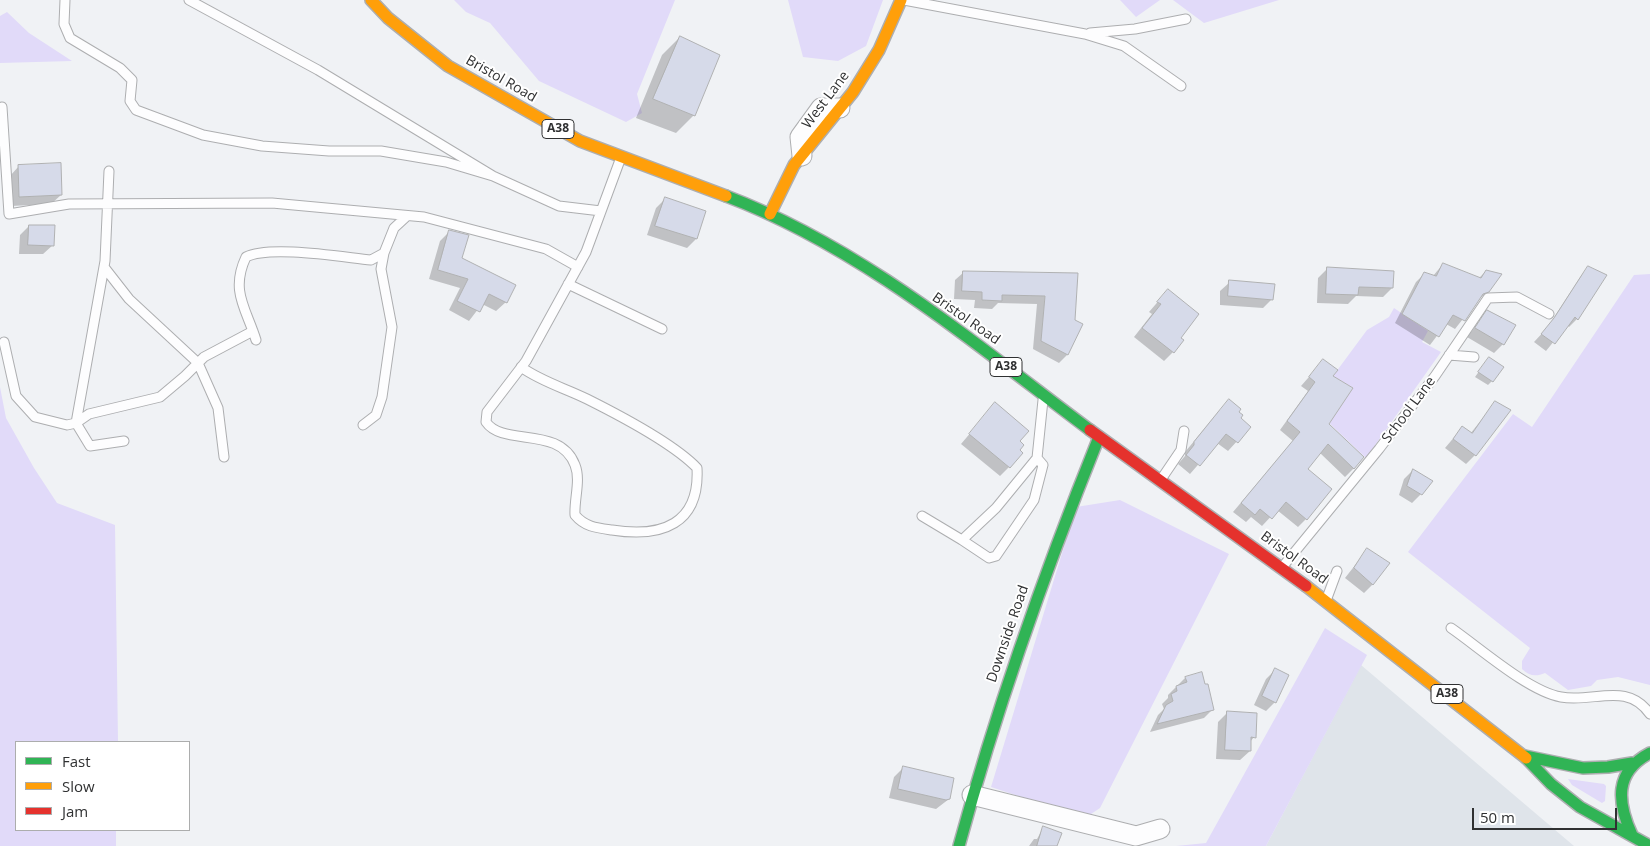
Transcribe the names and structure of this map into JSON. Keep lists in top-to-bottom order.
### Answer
{
  "streets": {
    "main road": [
      "Bristol Road",
      "West Lane",
      "A38",
      "Downside Road"
    ],
    "lane": ["School Lane"]
  },
  "crossings": [
    ["Bristol Road", "School Lane"],
    ["Bristol Road", "Downside Road"]
  ],
  "legend": ["Fast", "Slow", "Jam"],
  "scale_bar": "50 m"
}
